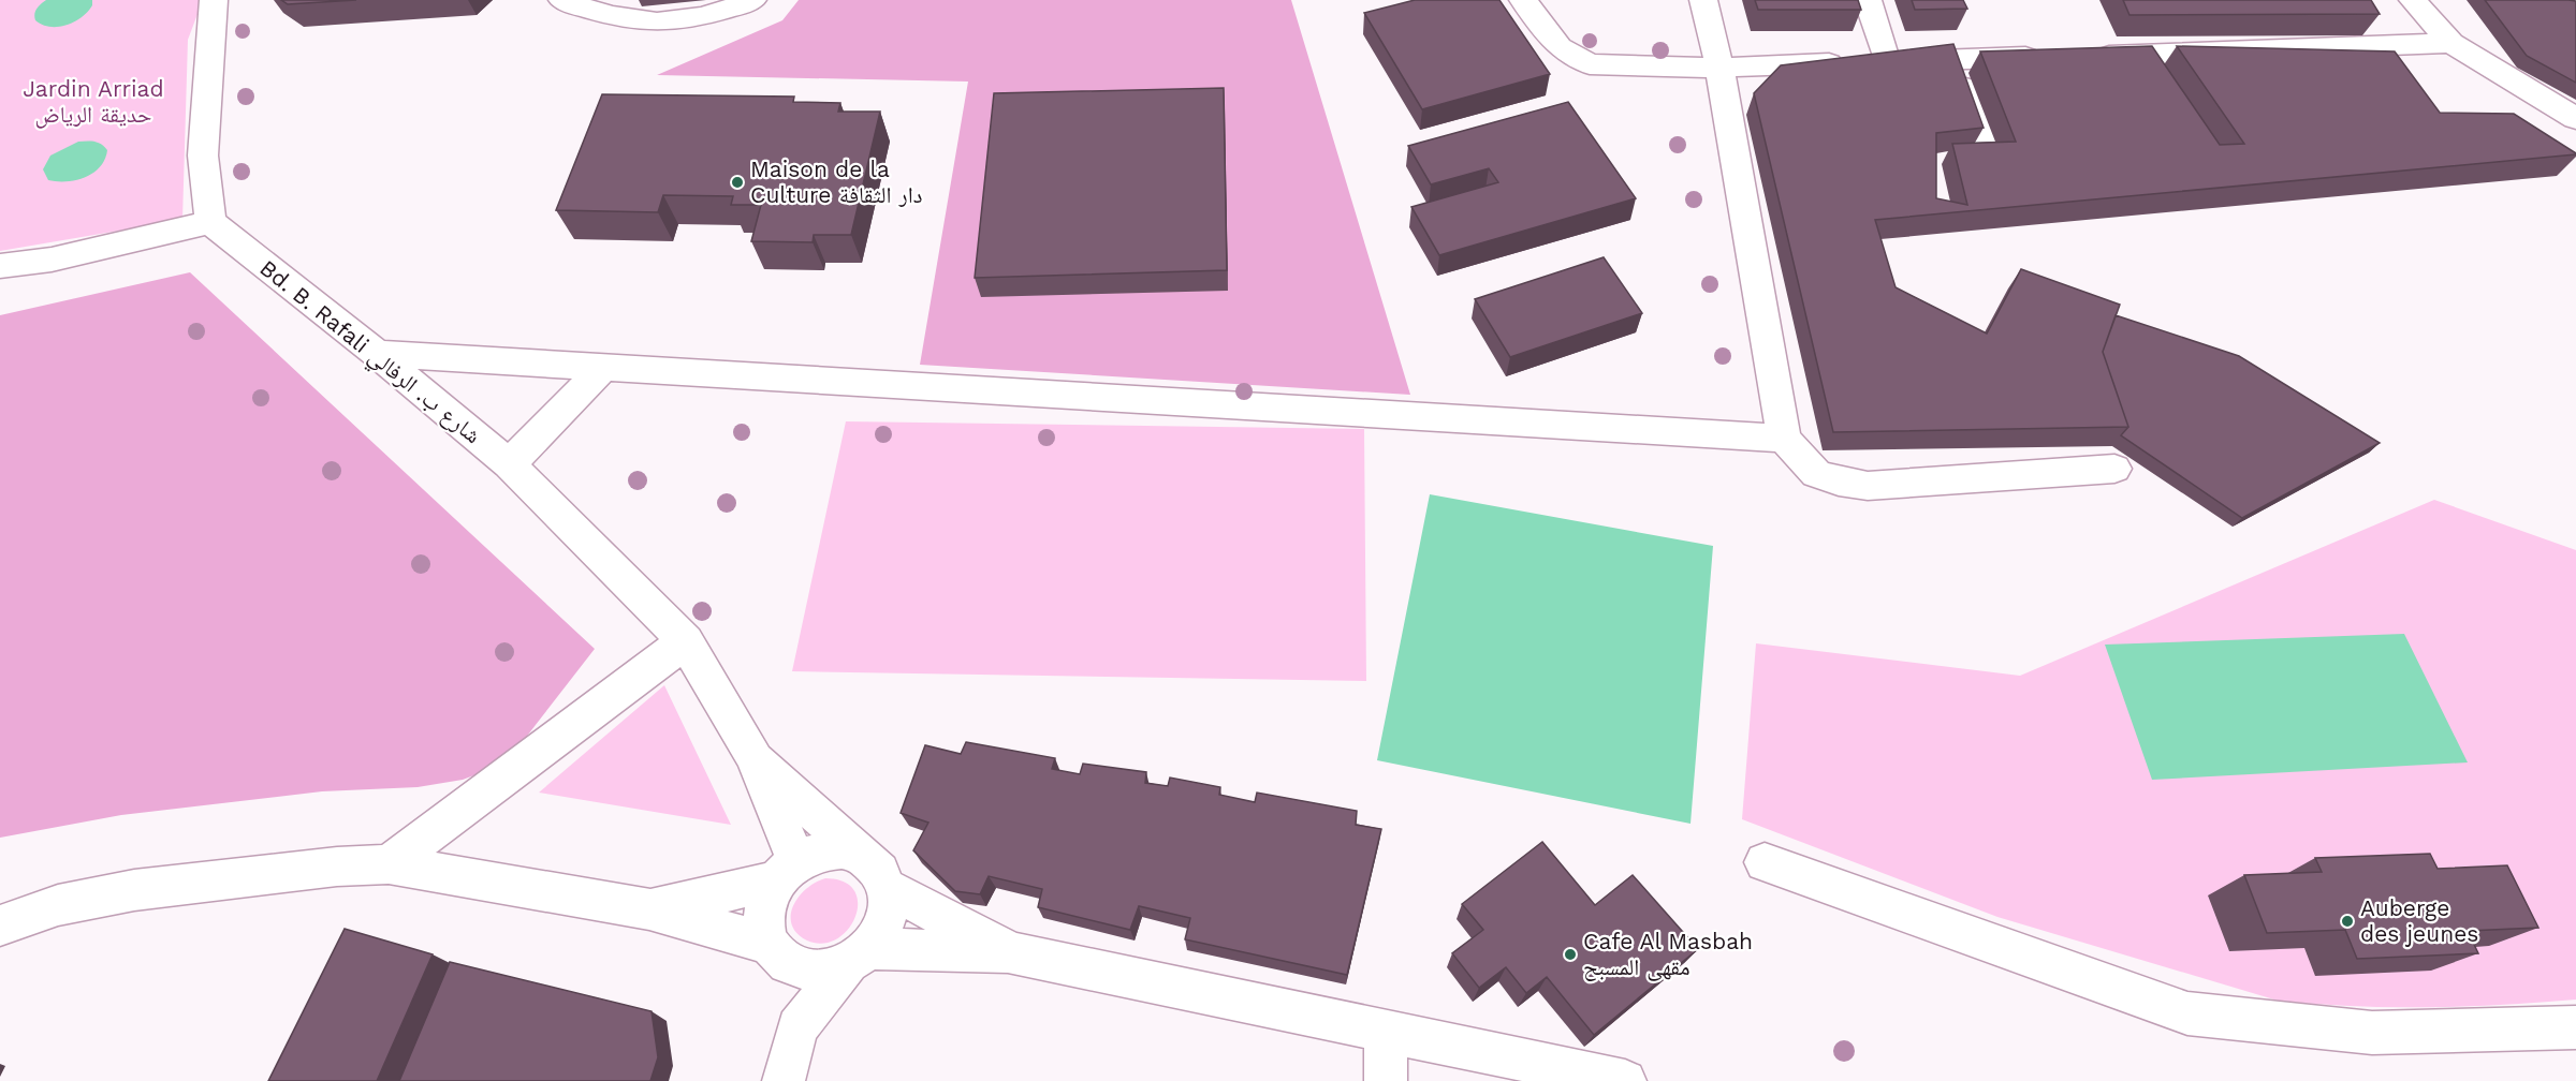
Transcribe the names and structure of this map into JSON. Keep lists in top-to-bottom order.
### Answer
{
  "streets": {
    "street": ["Bd. B. Rafali شارع ب. الرفالي"]
  },
  "parks": ["Jardin Arriad حديقة الرياض"],
  "places": ["Maison de la Culture دار الثقافة", "Auberge des jeunes", "Cafe Al Masbah مقهى المسبح"]
}
